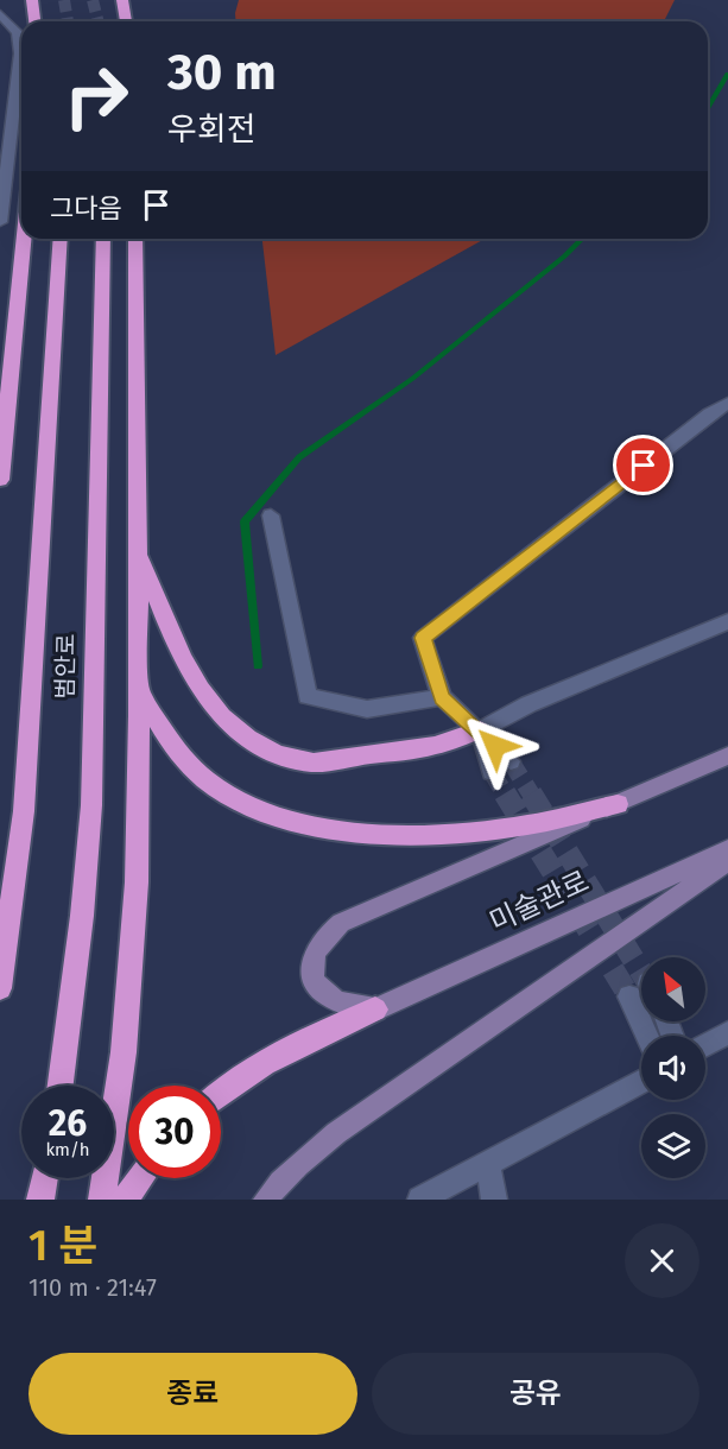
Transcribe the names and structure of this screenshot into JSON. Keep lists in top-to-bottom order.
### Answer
{
  "streets": {
    "highway": ["범안로"],
    "main road": ["미술관로"]
  },
  "north": "top left",
  "page": {
    "turn": ["30 m", "우회전"],
    "then": "그다음",
    "speed": "26 km/h",
    "limit": "30",
    "heading": ["1 분", "110 m · 21:47"],
    "buttons": ["종료", "공유"]
  }
}
